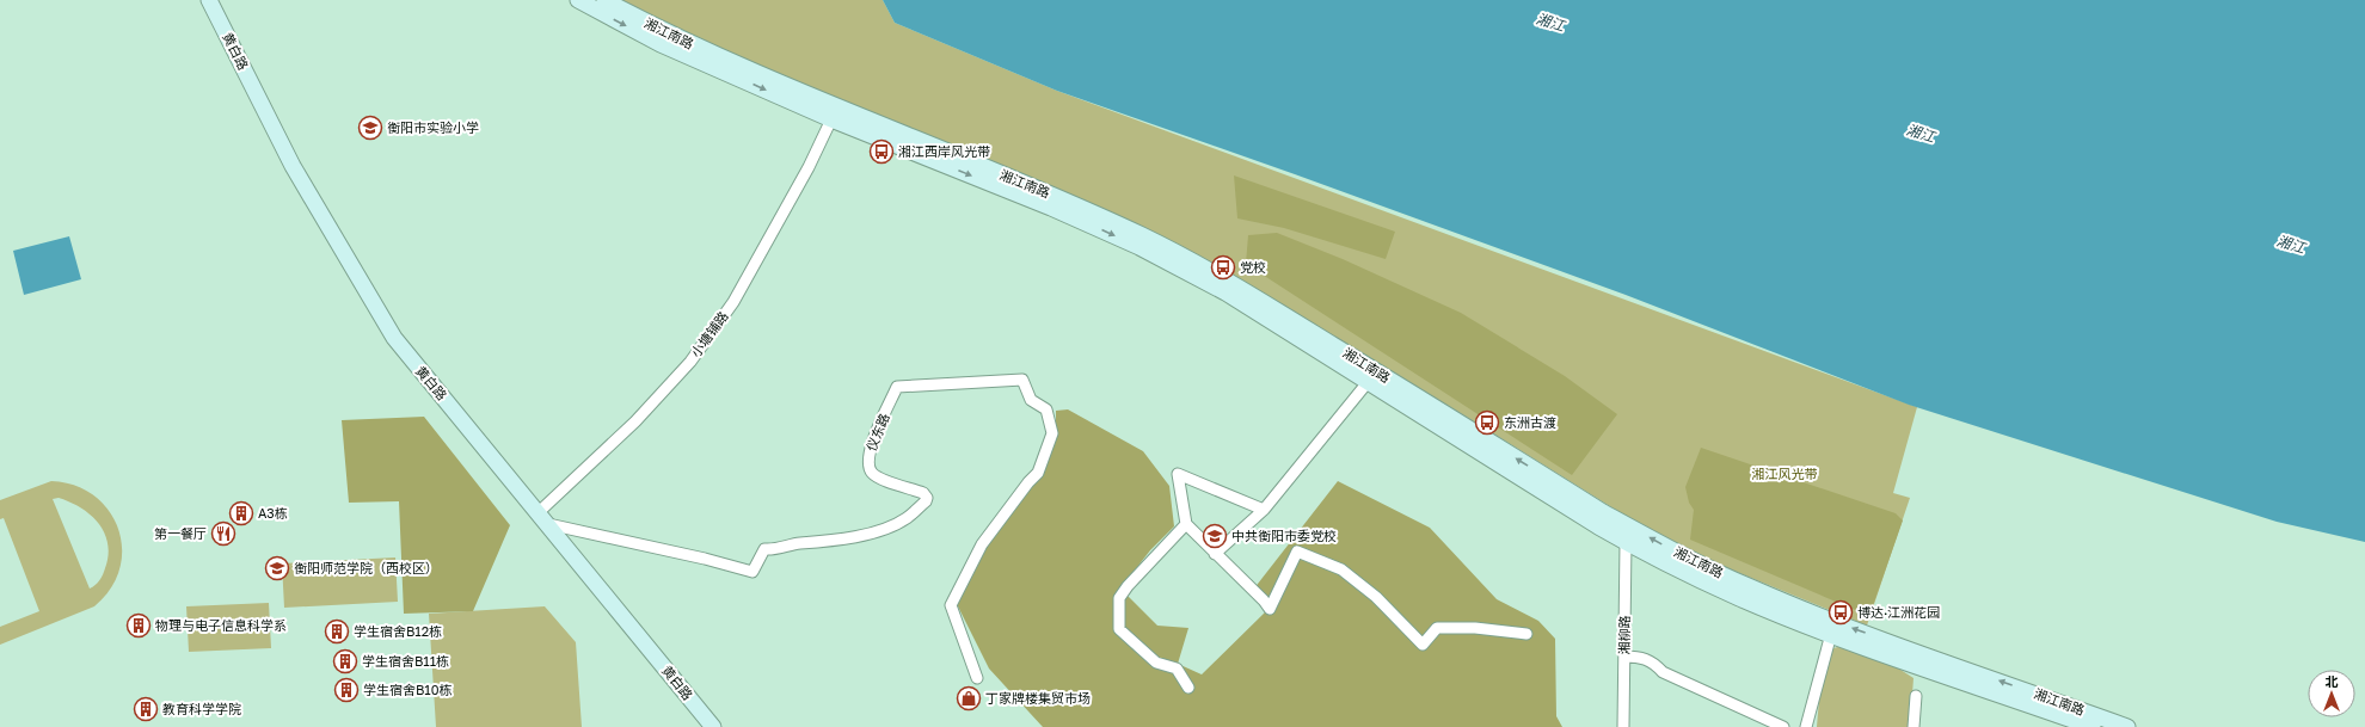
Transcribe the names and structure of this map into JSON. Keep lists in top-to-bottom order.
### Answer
{
  "streets": {
    "main road": ["湘江南路", "黄白路"],
    "street": ["小塘铺路", "仪东路", "湘柳路"]
  },
  "crossings": [
    ["湘江南路", "小塘铺路"],
    ["湘江南路", "湘柳路"],
    ["黄白路", "小塘铺路"],
    ["黄白路", "仪东路"],
    ["小塘铺路", "仪东路"]
  ],
  "water": ["湘江"],
  "parks": ["湘江风光带"],
  "places": {
    "school or university": ["衡阳市实验小学", "中共衡阳市委党校", "衡阳师范学院（西校区）"],
    "bus stop": [
      "湘江西岸风光带",
      "党校",
      "东洲古渡",
      "博达·江洲花园"
    ],
    "building": [
      "A3栋",
      "物理与电子信息科学系",
      "学生宿舍B12栋",
      "学生宿舍B11栋",
      "学生宿舍B10栋",
      "教育科学学院"
    ],
    "restaurant": ["第一餐厅"],
    "shop": ["丁家牌楼集贸市场"]
  },
  "north": "top"
}
